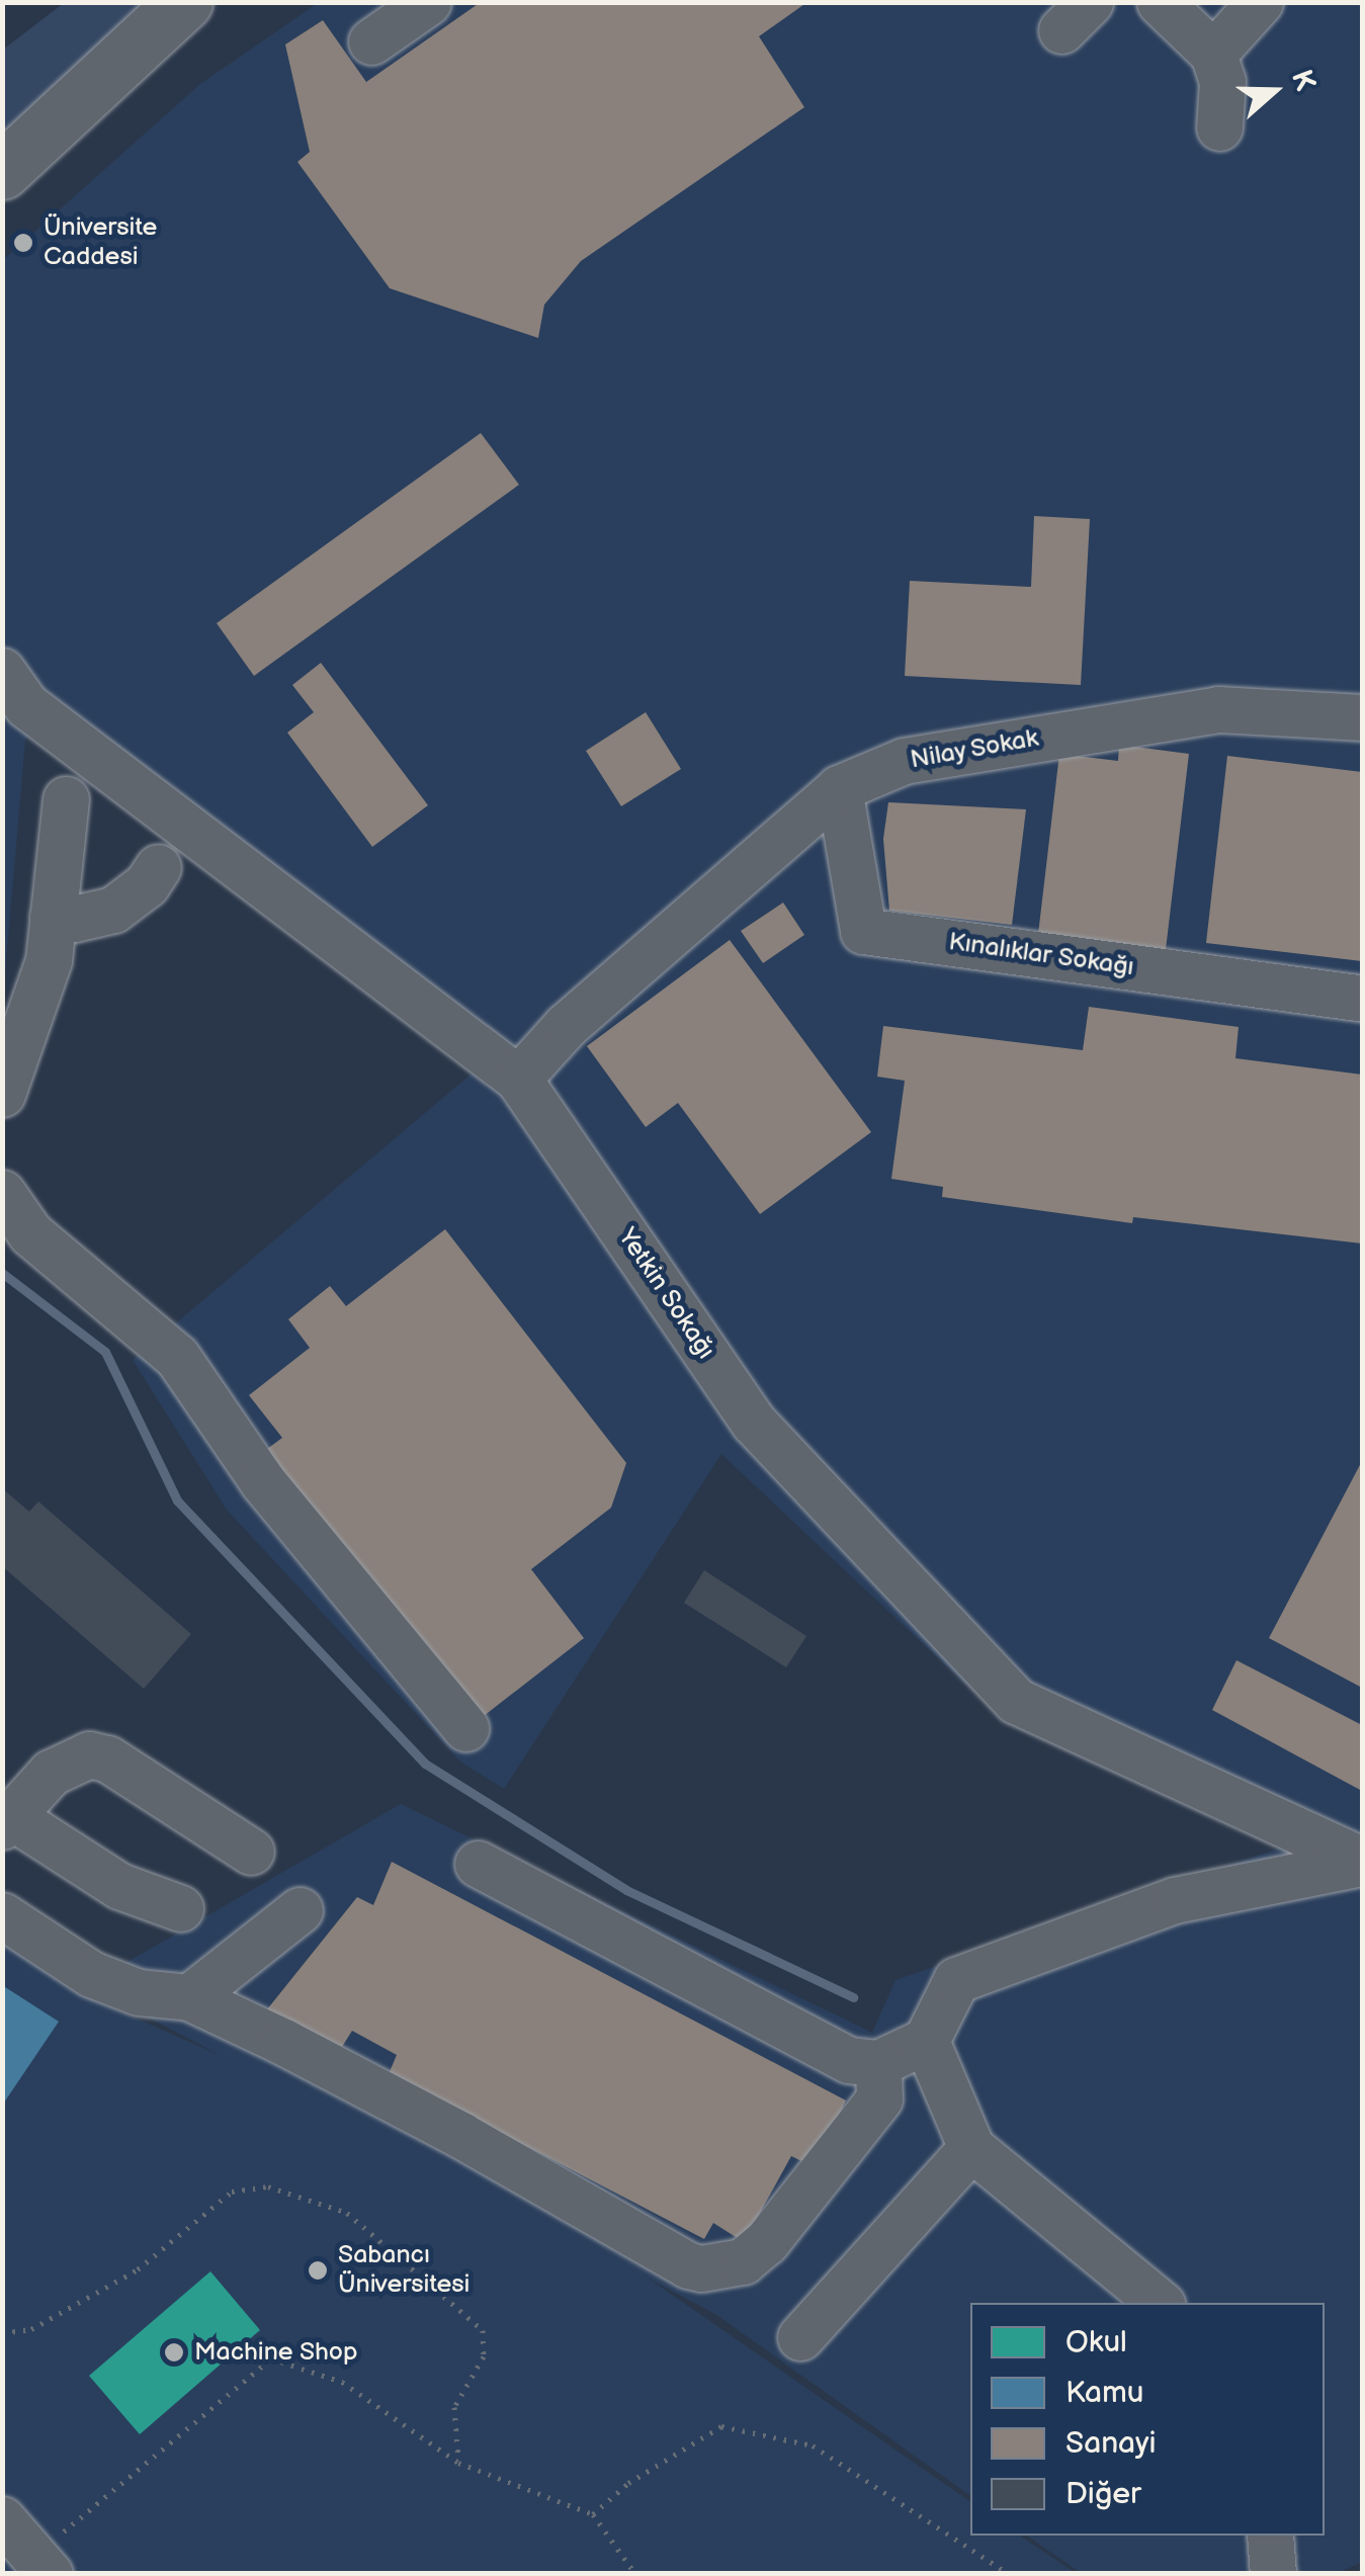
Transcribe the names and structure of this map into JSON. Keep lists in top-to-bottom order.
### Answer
{
  "streets": {
    "street": ["Nilay Sokak", "Kınalıklar Sokağı", "Yetkin Sokağı"]
  },
  "crossings": [
    ["Nilay Sokak", "Kınalıklar Sokağı"],
    ["Nilay Sokak", "Yetkin Sokağı"]
  ],
  "places": ["Üniversite Caddesi", "Sabancı Üniversitesi", "Machine Shop"],
  "legend": [
    "Okul",
    "Kamu",
    "Sanayi",
    "Diğer"
  ],
  "north": "right"
}
